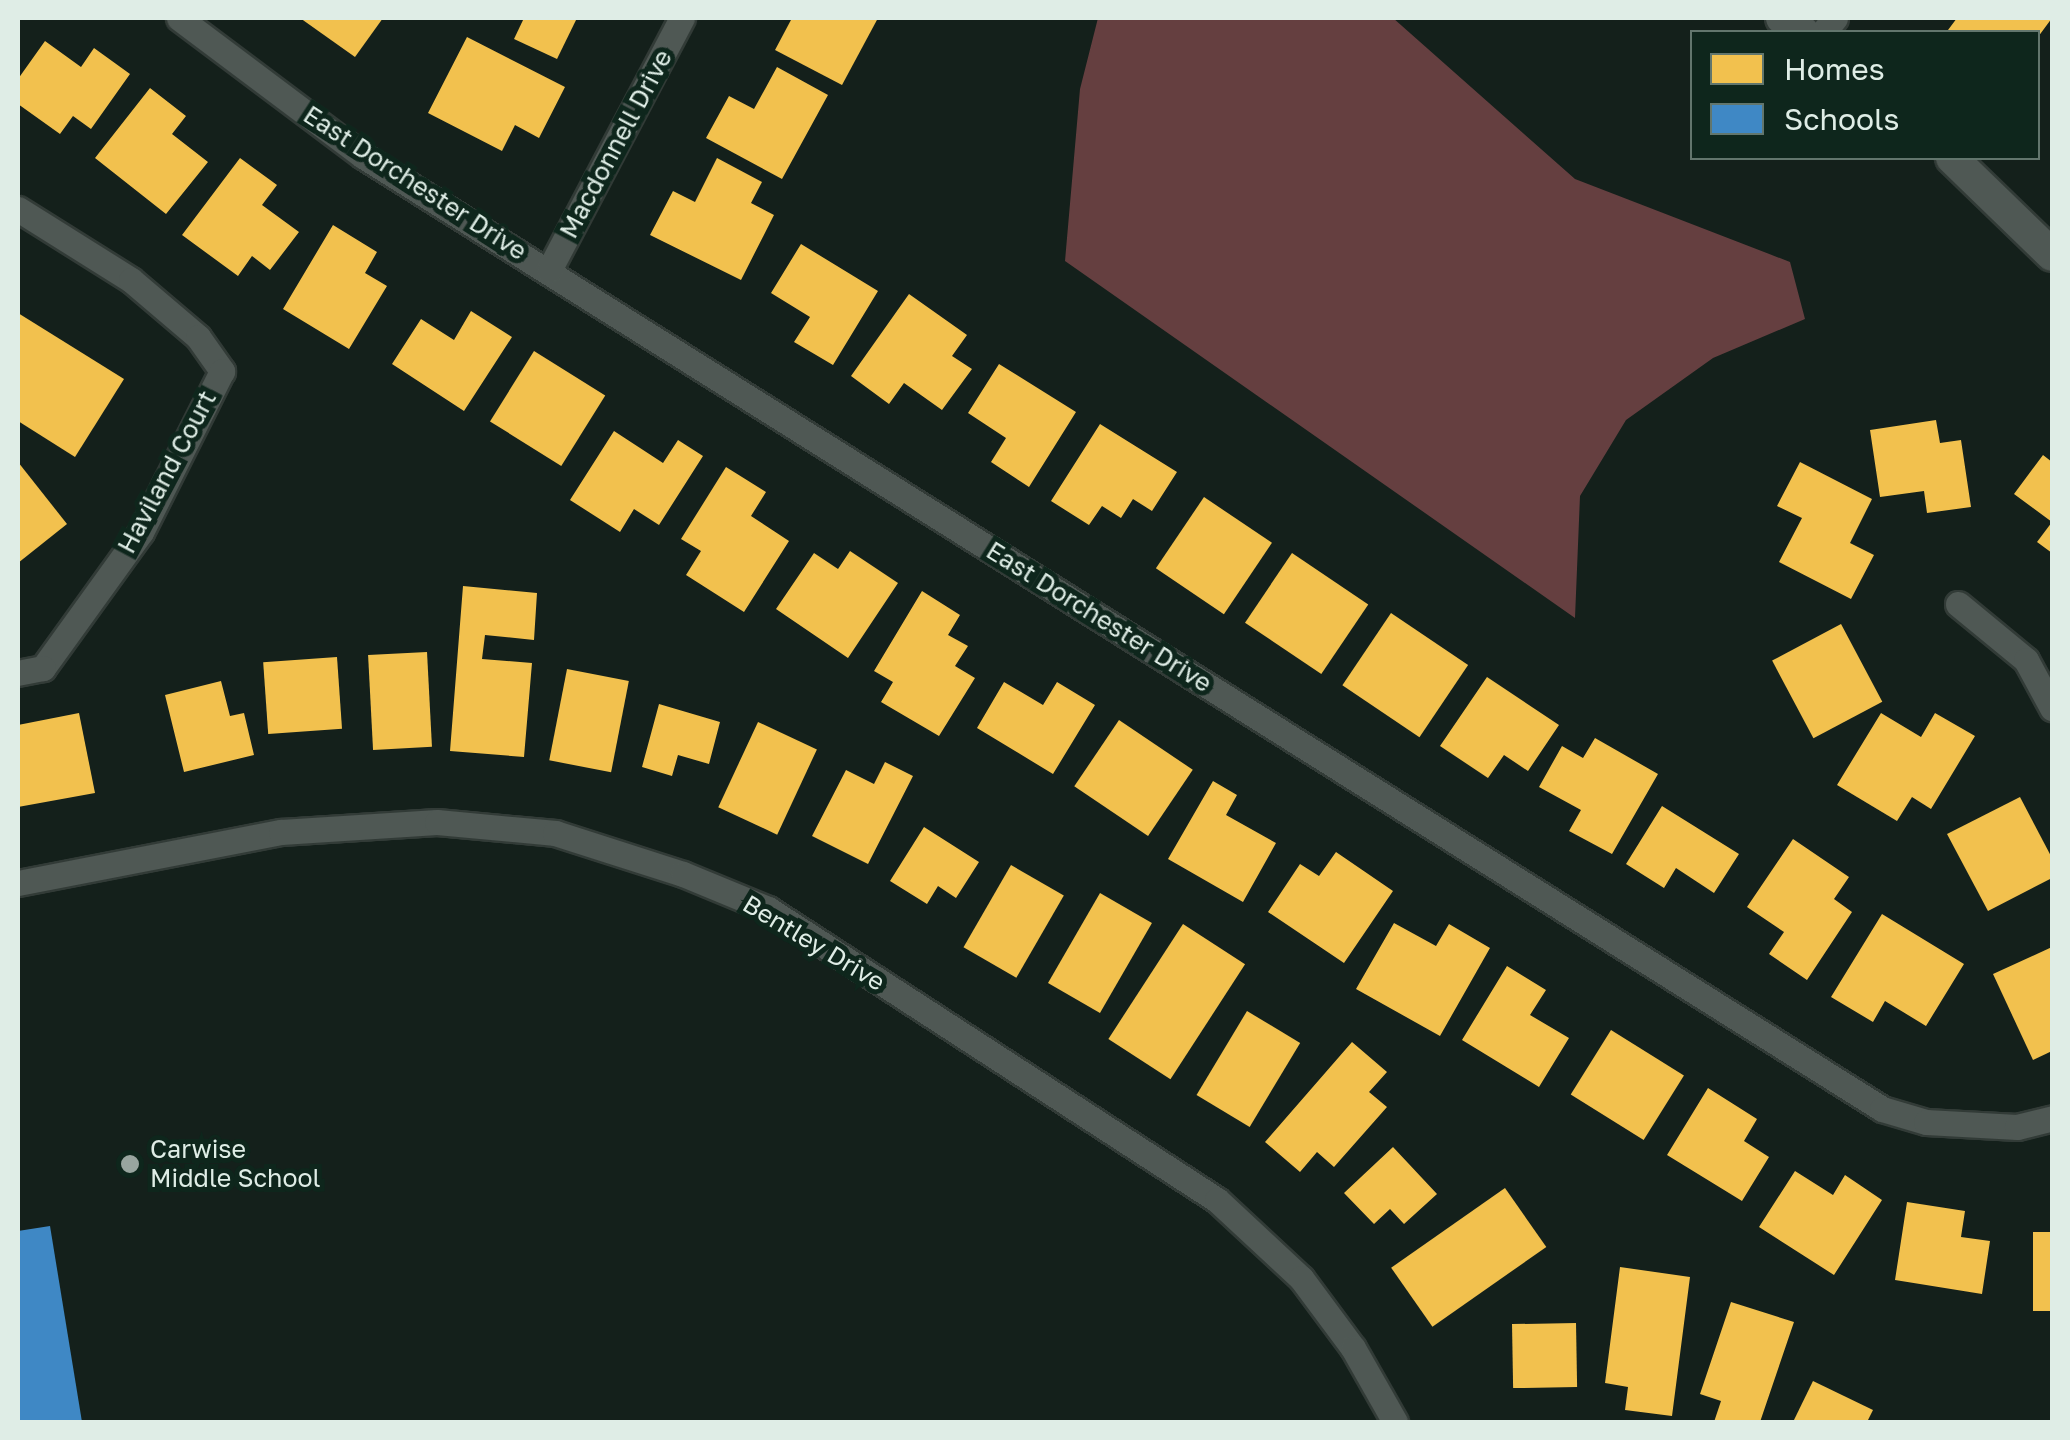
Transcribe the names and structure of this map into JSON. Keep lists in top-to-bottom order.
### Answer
{
  "streets": {
    "street": [
      "Macdonnell Drive",
      "East Dorchester Drive",
      "Haviland Court",
      "Bentley Drive"
    ]
  },
  "crossings": [
    ["Macdonnell Drive", "East Dorchester Drive"]
  ],
  "places": ["Carwise Middle School"],
  "legend": ["Homes", "Schools"]
}
